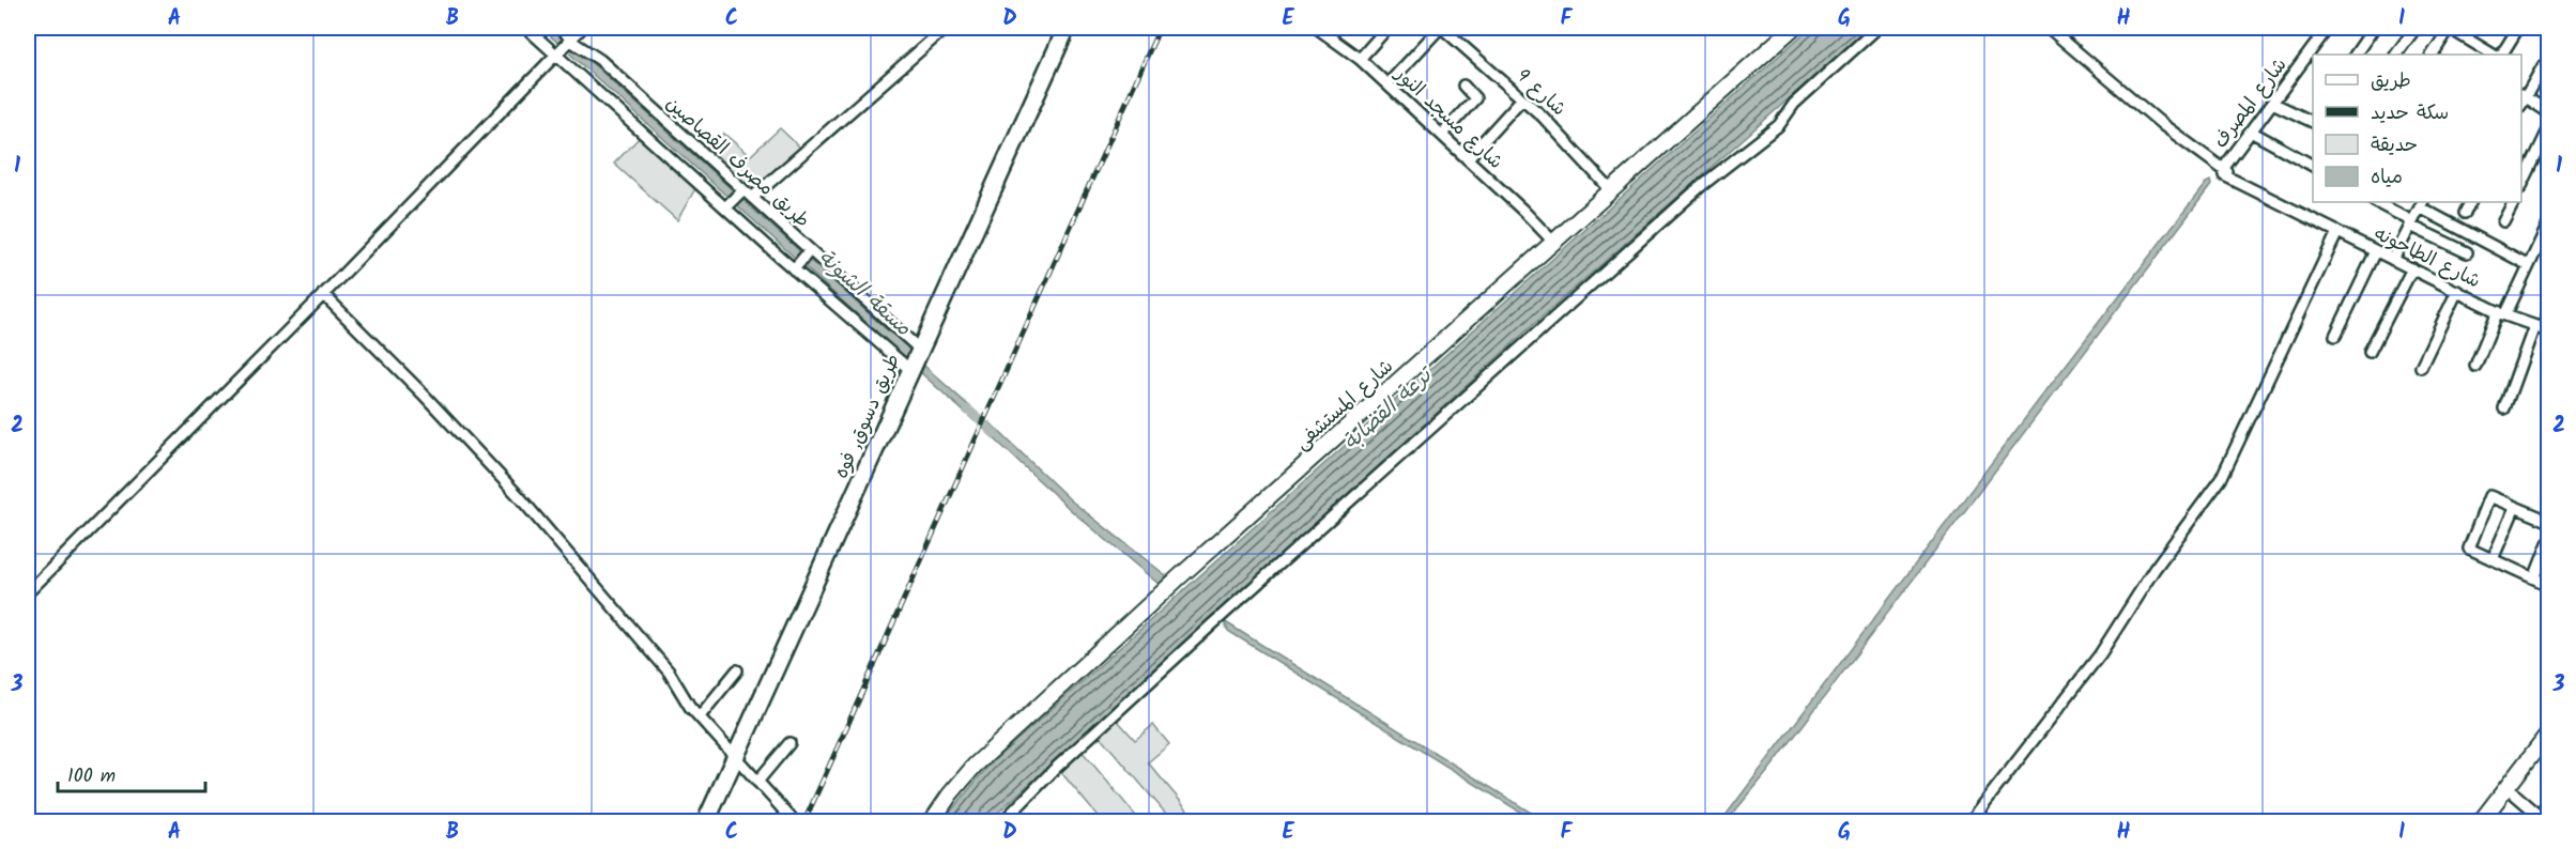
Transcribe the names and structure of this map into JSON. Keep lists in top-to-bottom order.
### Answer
{
  "streets": {
    "main road": ["شارع المستشفى", "طريق دسوق, فوه"],
    "street": [
      "شارع 9",
      "شارع المصرف",
      "شارع مسجد النور",
      "طريق مصرف القصاصين",
      "شارع الطاحونه"
    ]
  },
  "crossings": [
    ["شارع 9", "شارع المستشفى"],
    ["شارع المصرف", "شارع الطاحونه"],
    ["شارع مسجد النور", "شارع المستشفى"],
    ["طريق مصرف القصاصين", "طريق دسوق, فوه"]
  ],
  "water": ["مسقة الشونة", "ترعة القضابة"],
  "legend": [
    "طريق",
    "سكة حديد",
    "حديقة",
    "مياه"
  ],
  "scale_bar": "100 m",
  "grid": {
    "columns": [
      "A",
      "B",
      "C",
      "D",
      "E",
      "F",
      "G",
      "H",
      "I"
    ],
    "rows": ["1", "2", "3"]
  }
}
